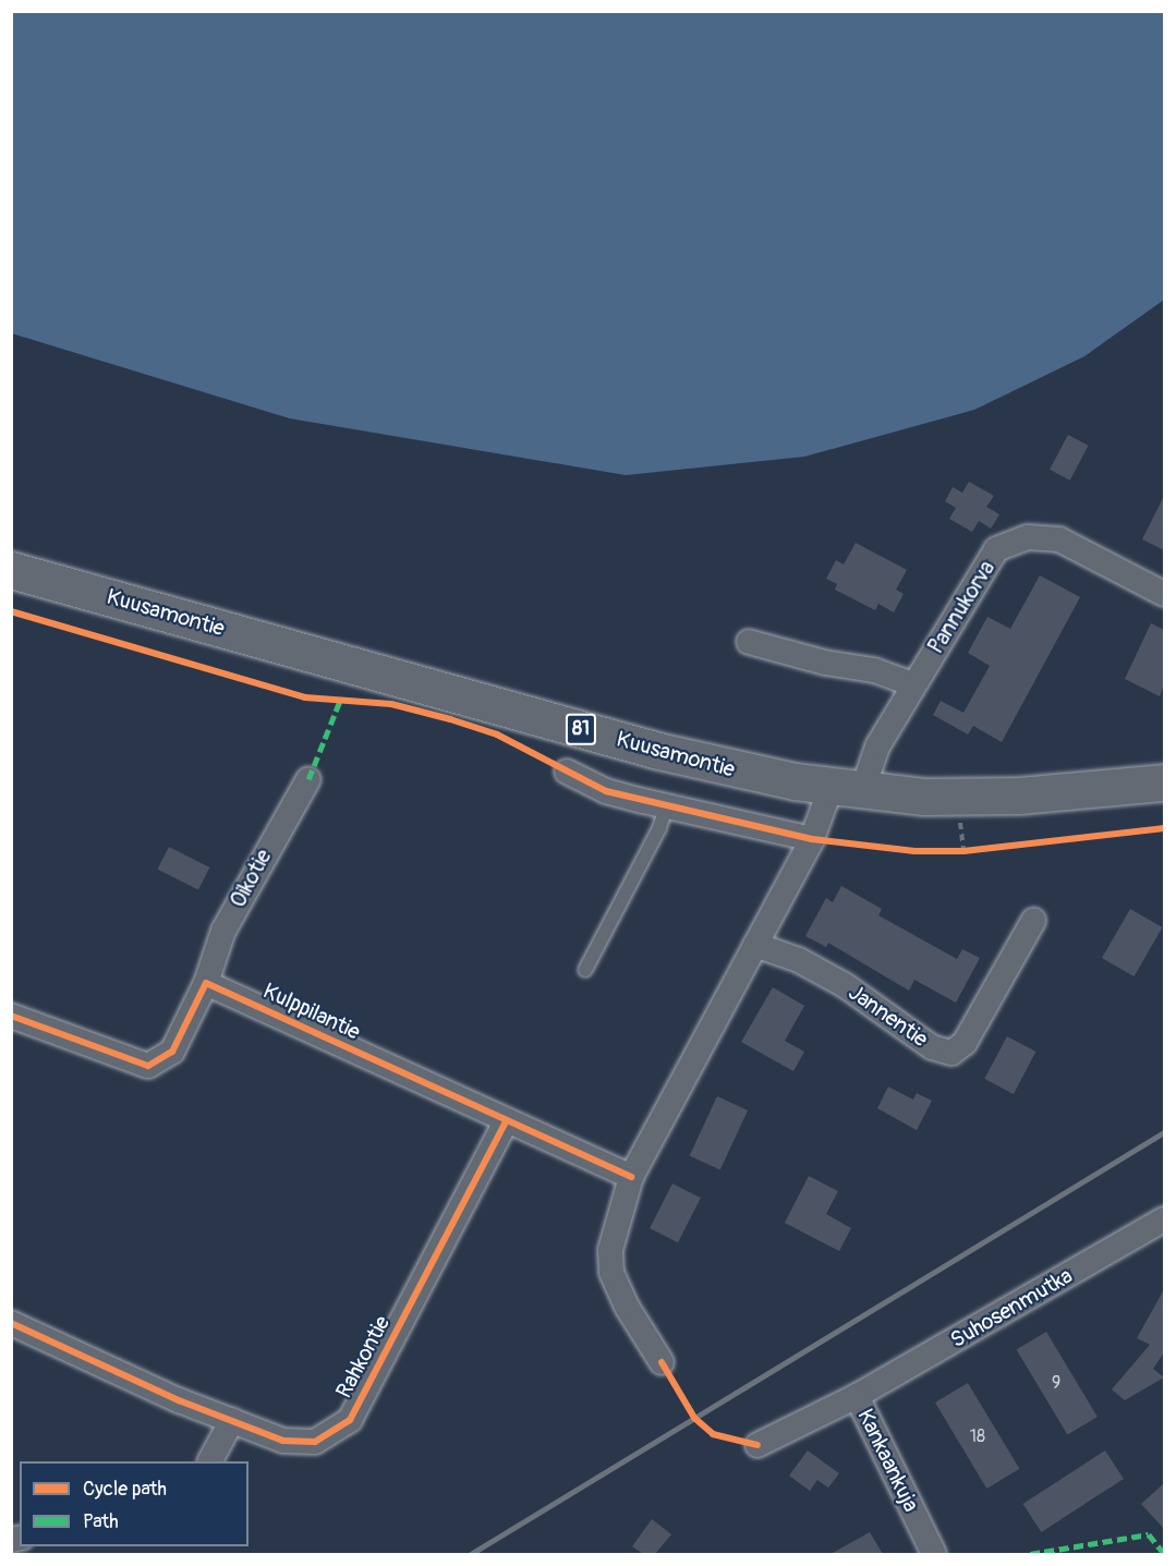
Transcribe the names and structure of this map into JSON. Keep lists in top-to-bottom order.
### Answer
{
  "streets": {
    "main road": ["Kuusamontie", "81"],
    "street": [
      "Pannukorva",
      "Oikotie",
      "Kulppilantie",
      "Jannentie",
      "Suhosenmutka",
      "Rahkontie",
      "Kankaankuja"
    ]
  },
  "crossings": [
    ["Pannukorva", "Kuusamontie"],
    ["Oikotie", "Kulppilantie"],
    ["Kulppilantie", "Rahkontie"],
    ["Suhosenmutka", "Kankaankuja"]
  ],
  "house_numbers": ["9", "18"],
  "legend": ["Cycle path", "Path"]
}
